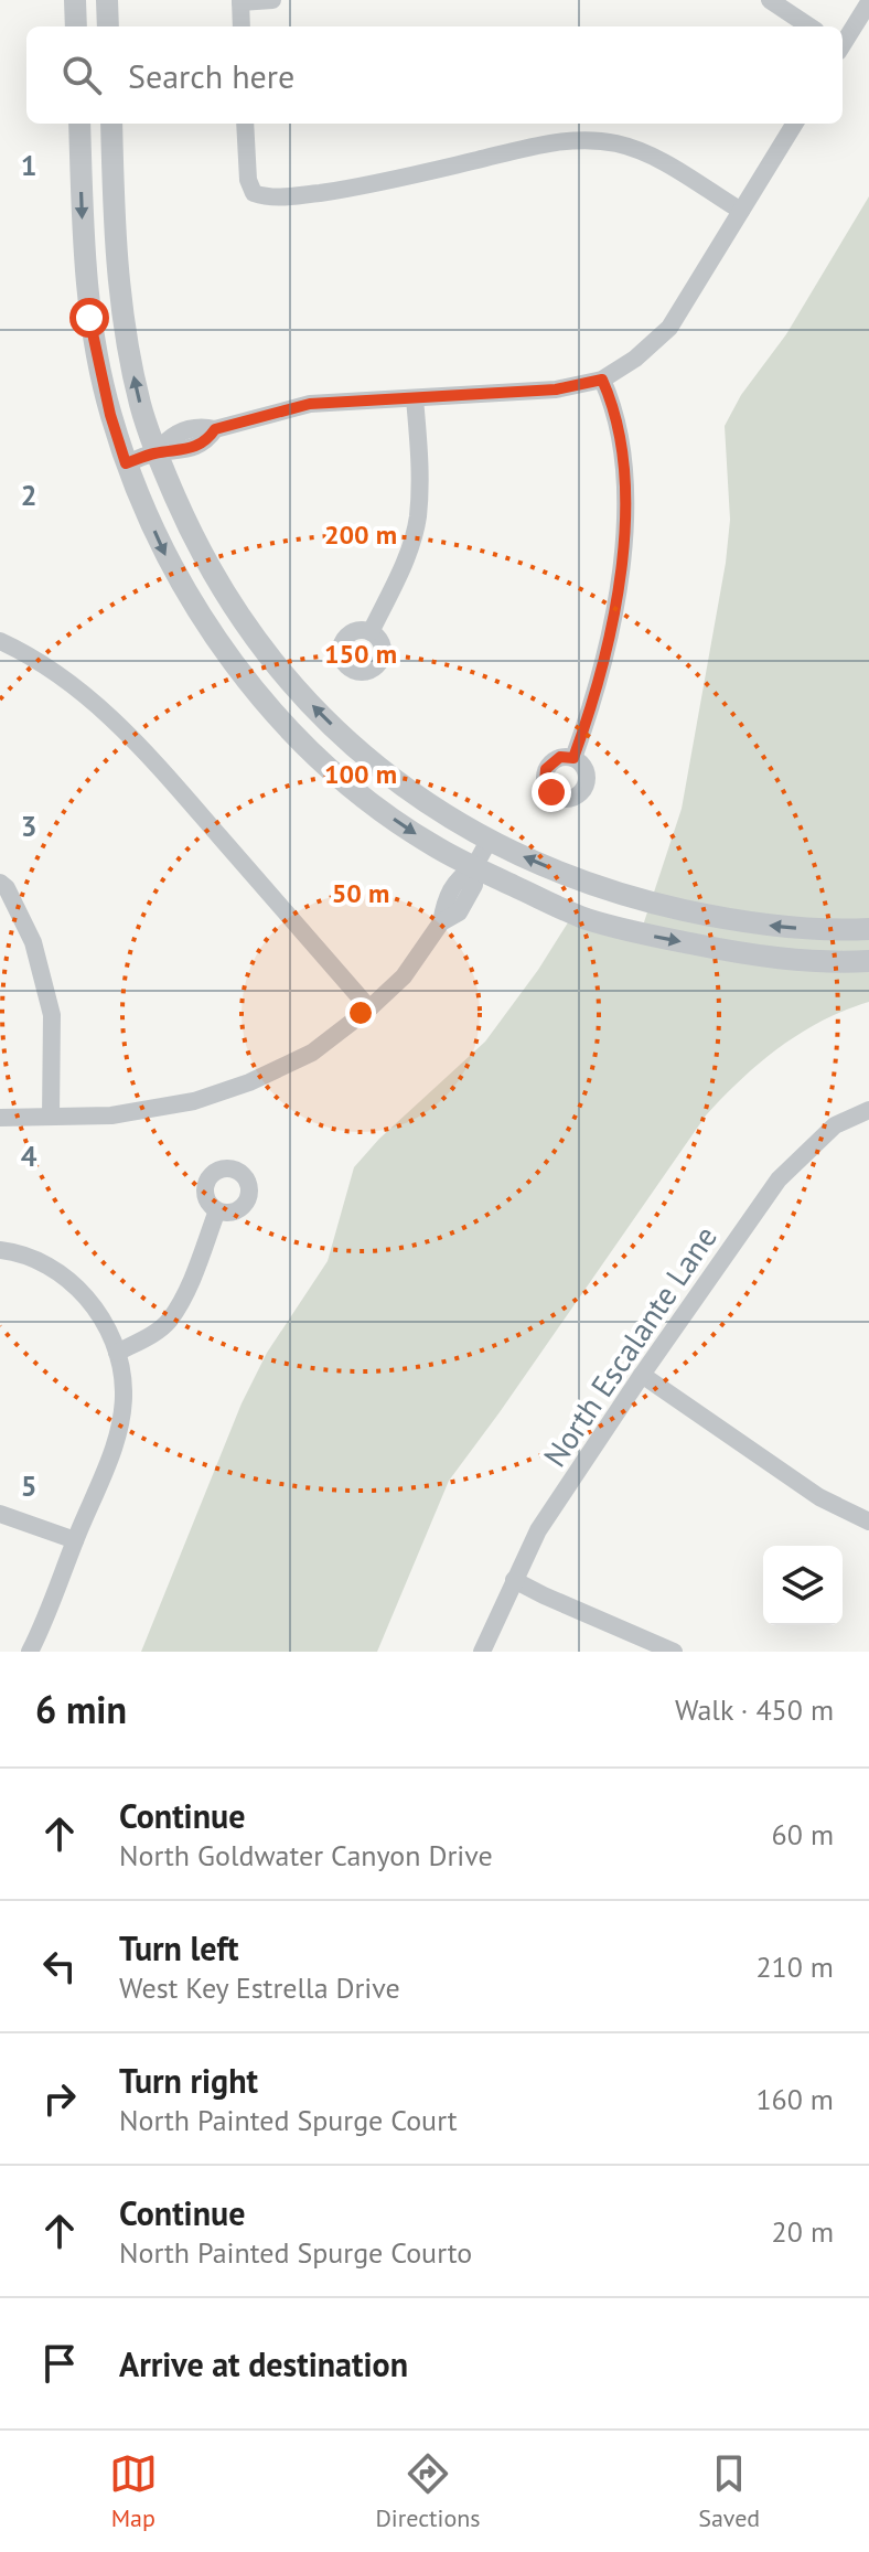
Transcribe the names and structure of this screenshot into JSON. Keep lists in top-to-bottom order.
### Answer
{
  "streets": {
    "street": ["North Escalante Lane"]
  },
  "page": {
    "search": "Search here",
    "heading": ["6 min", "Walk · 450 m"],
    "list": [
      ["Continue", "North Goldwater Canyon Drive", "60 m"],
      ["Turn left", "West Key Estrella Drive", "210 m"],
      ["Turn right", "North Painted Spurge Court", "160 m"],
      ["Continue", "North Painted Spurge Courto", "20 m"],
      "Arrive at destination"
    ],
    "nav": ["Map", "Directions", "Saved"]
  },
  "grid": {
    "rows": [
      "1",
      "2",
      "3",
      "4",
      "5"
    ]
  },
  "rings": [
    "200 m",
    "150 m",
    "100 m",
    "50 m"
  ]
}
